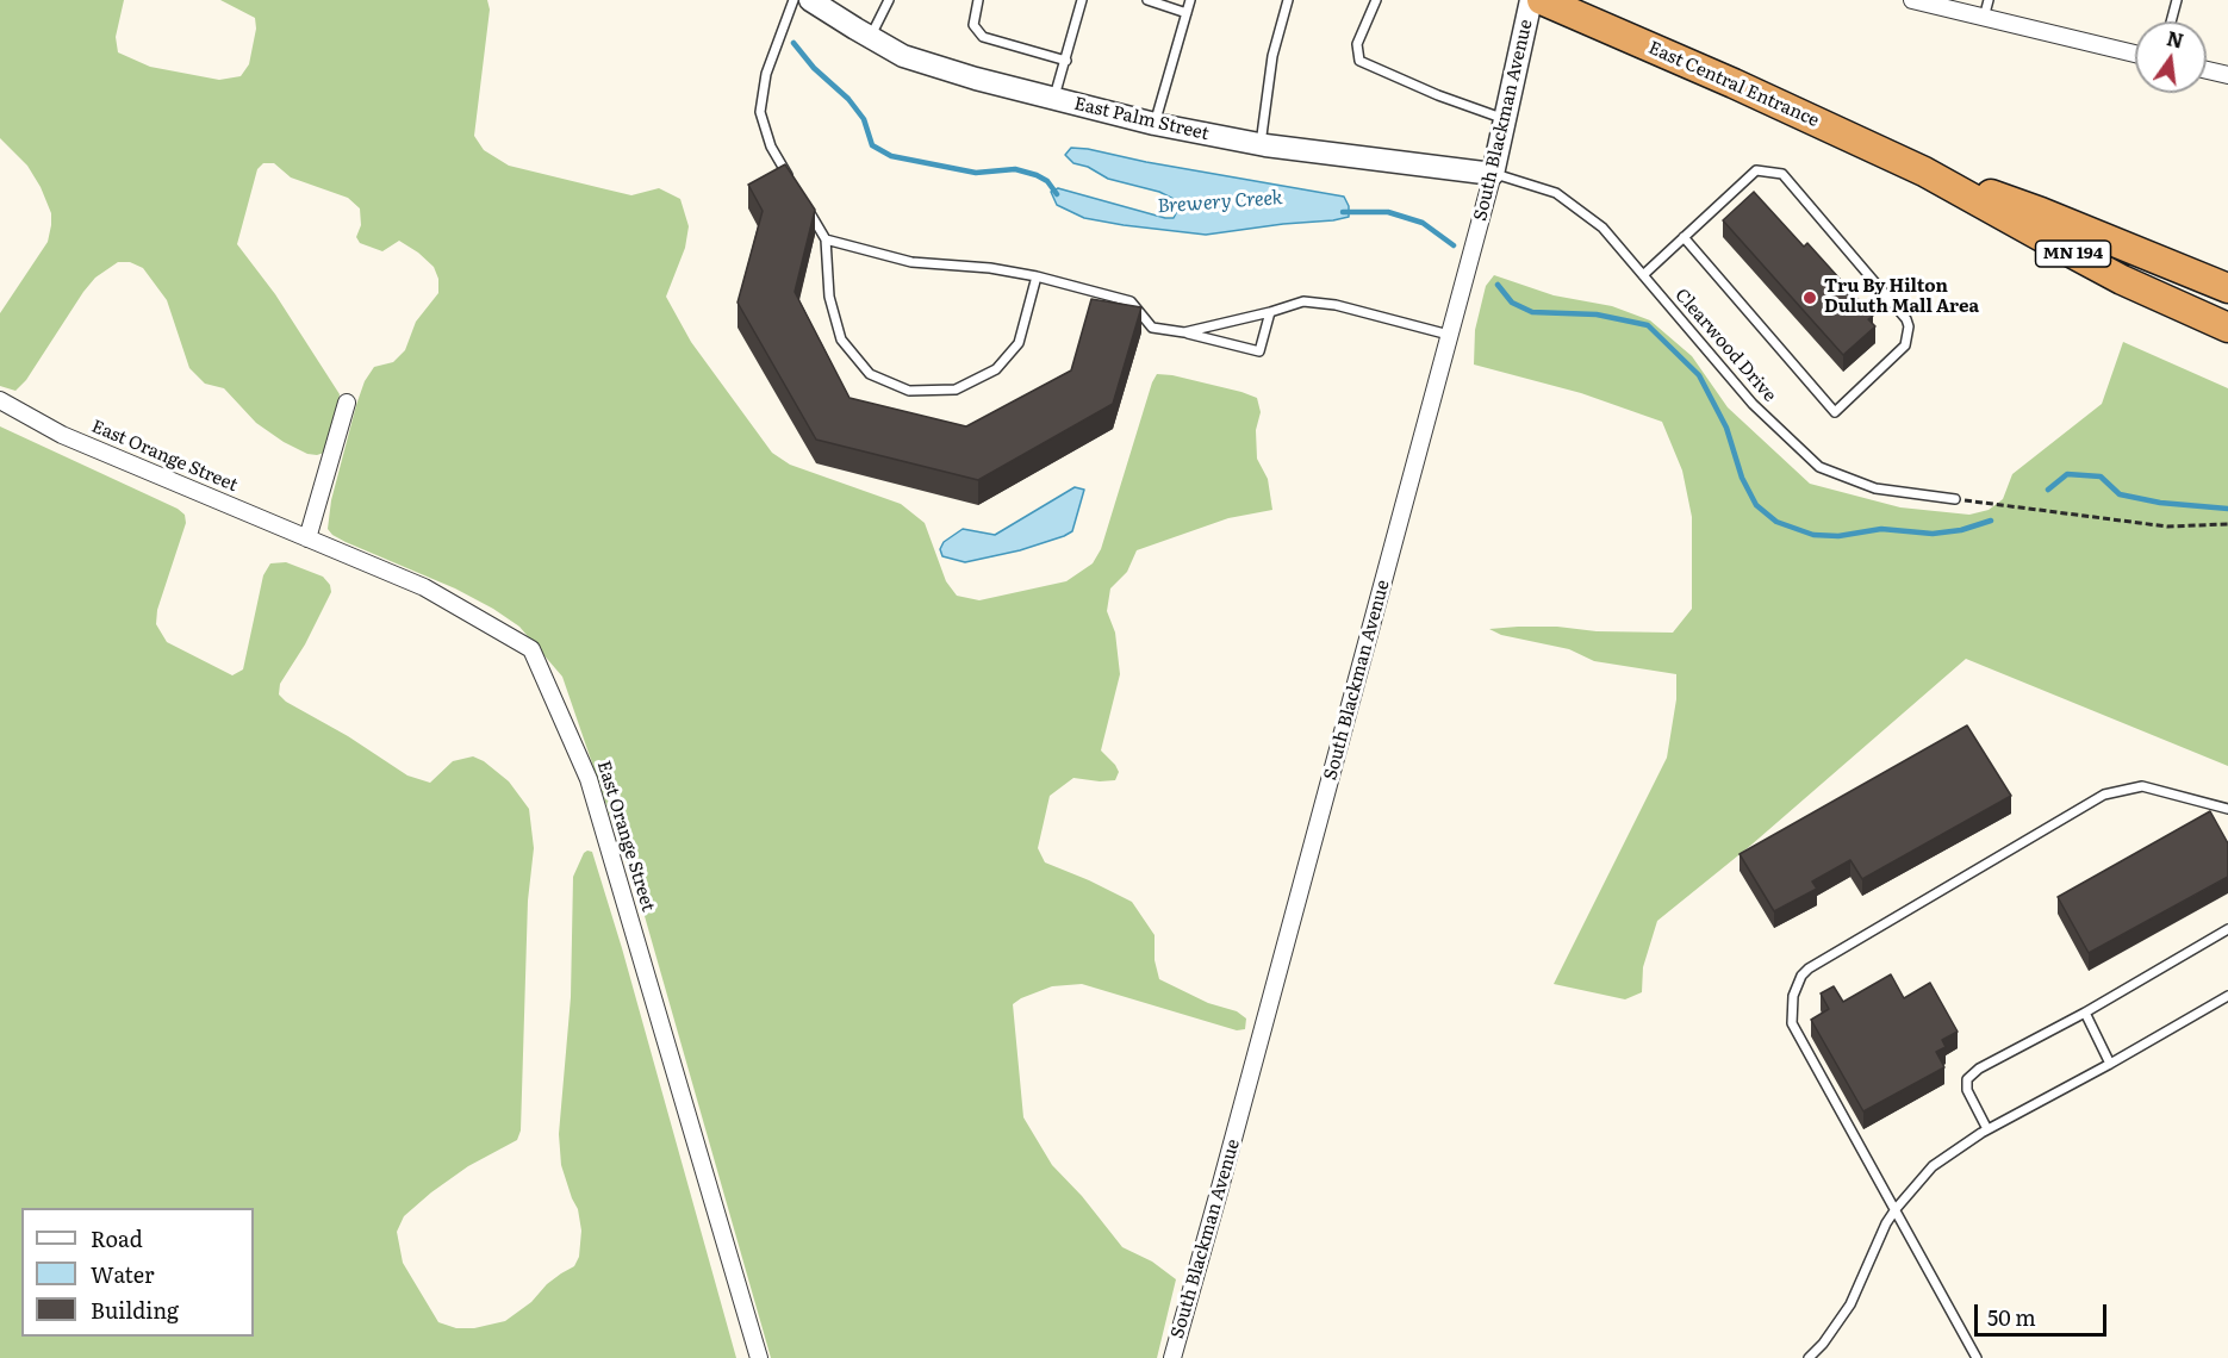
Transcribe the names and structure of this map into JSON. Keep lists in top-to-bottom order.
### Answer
{
  "streets": {
    "highway": ["East Central Entrance", "MN 194"],
    "street": ["East Palm Street", "South Blackman Avenue", "East Orange Street"],
    "lane": ["Clearwood Drive"]
  },
  "crossings": [
    ["East Palm Street", "South Blackman Avenue"],
    ["East Palm Street", "Clearwood Drive"],
    ["South Blackman Avenue", "Clearwood Drive"]
  ],
  "water": ["Brewery Creek"],
  "places": ["Tru By Hilton Duluth Mall Area"],
  "legend": ["Road", "Water", "Building"],
  "scale_bar": "50 m",
  "north": "top"
}
